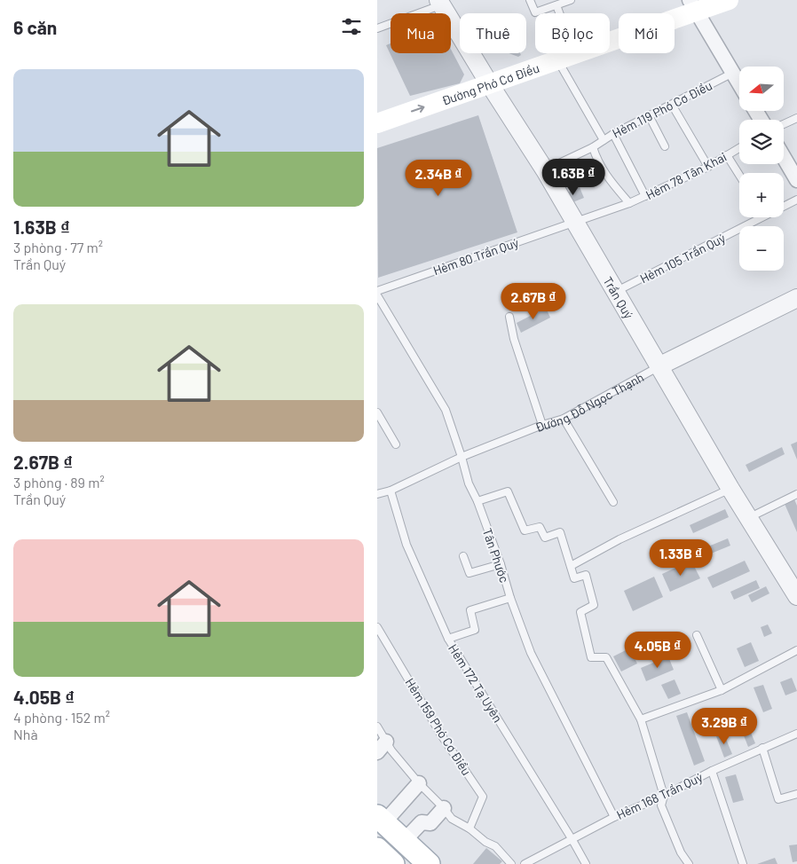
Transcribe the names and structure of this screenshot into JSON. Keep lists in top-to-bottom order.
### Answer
{
  "streets": {
    "main road": ["Đường Phó Cơ Điều"],
    "street": ["Trần Quý", "Đường Đỗ Ngọc Thạnh"],
    "lane": [
      "Hẻm 119 Phó Cơ Điều",
      "Hẻm 78 Tân Khai",
      "Hẻm 80 Trần Quý",
      "Hẻm 105 Trần Quý",
      "Tân Phước",
      "Hẻm 172 Tạ Uyên",
      "Hẻm 159 Phó Cơ Điều",
      "Hẻm 168 Trần Quý"
    ]
  },
  "crossings": [
    ["Đường Phó Cơ Điều", "Hẻm 119 Phó Cơ Điều"],
    ["Đường Phó Cơ Điều", "Trần Quý"],
    ["Hẻm 78 Tân Khai", "Hẻm 80 Trần Quý"],
    ["Hẻm 78 Tân Khai", "Trần Quý"],
    ["Hẻm 80 Trần Quý", "Trần Quý"],
    ["Hẻm 105 Trần Quý", "Trần Quý"],
    ["Trần Quý", "Đường Đỗ Ngọc Thạnh"],
    ["Đường Đỗ Ngọc Thạnh", "Tân Phước"],
    ["Đường Đỗ Ngọc Thạnh", "Hẻm 172 Tạ Uyên"],
    ["Tân Phước", "Hẻm 168 Trần Quý"],
    ["Hẻm 172 Tạ Uyên", "Hẻm 168 Trần Quý"]
  ],
  "north": "left",
  "page": {
    "heading": "6 căn",
    "chip": [
      "Mua",
      "Thuê",
      "Bộ lọc",
      "Mới"
    ],
    "list": [
      {
        "name": "1.63B ₫",
        "note": "3 phòng · 77 m² · Trần Quý"
      },
      {
        "name": "2.67B ₫",
        "note": "3 phòng · 89 m² · Trần Quý"
      },
      {
        "name": "4.05B ₫",
        "note": "4 phòng · 152 m² · Nhà"
      }
    ],
    "map_buttons": ["+", "−"],
    "price": [
      "1.63B ₫",
      "2.34B ₫",
      "2.67B ₫",
      "1.33B ₫",
      "4.05B ₫",
      "3.29B ₫"
    ]
  }
}
